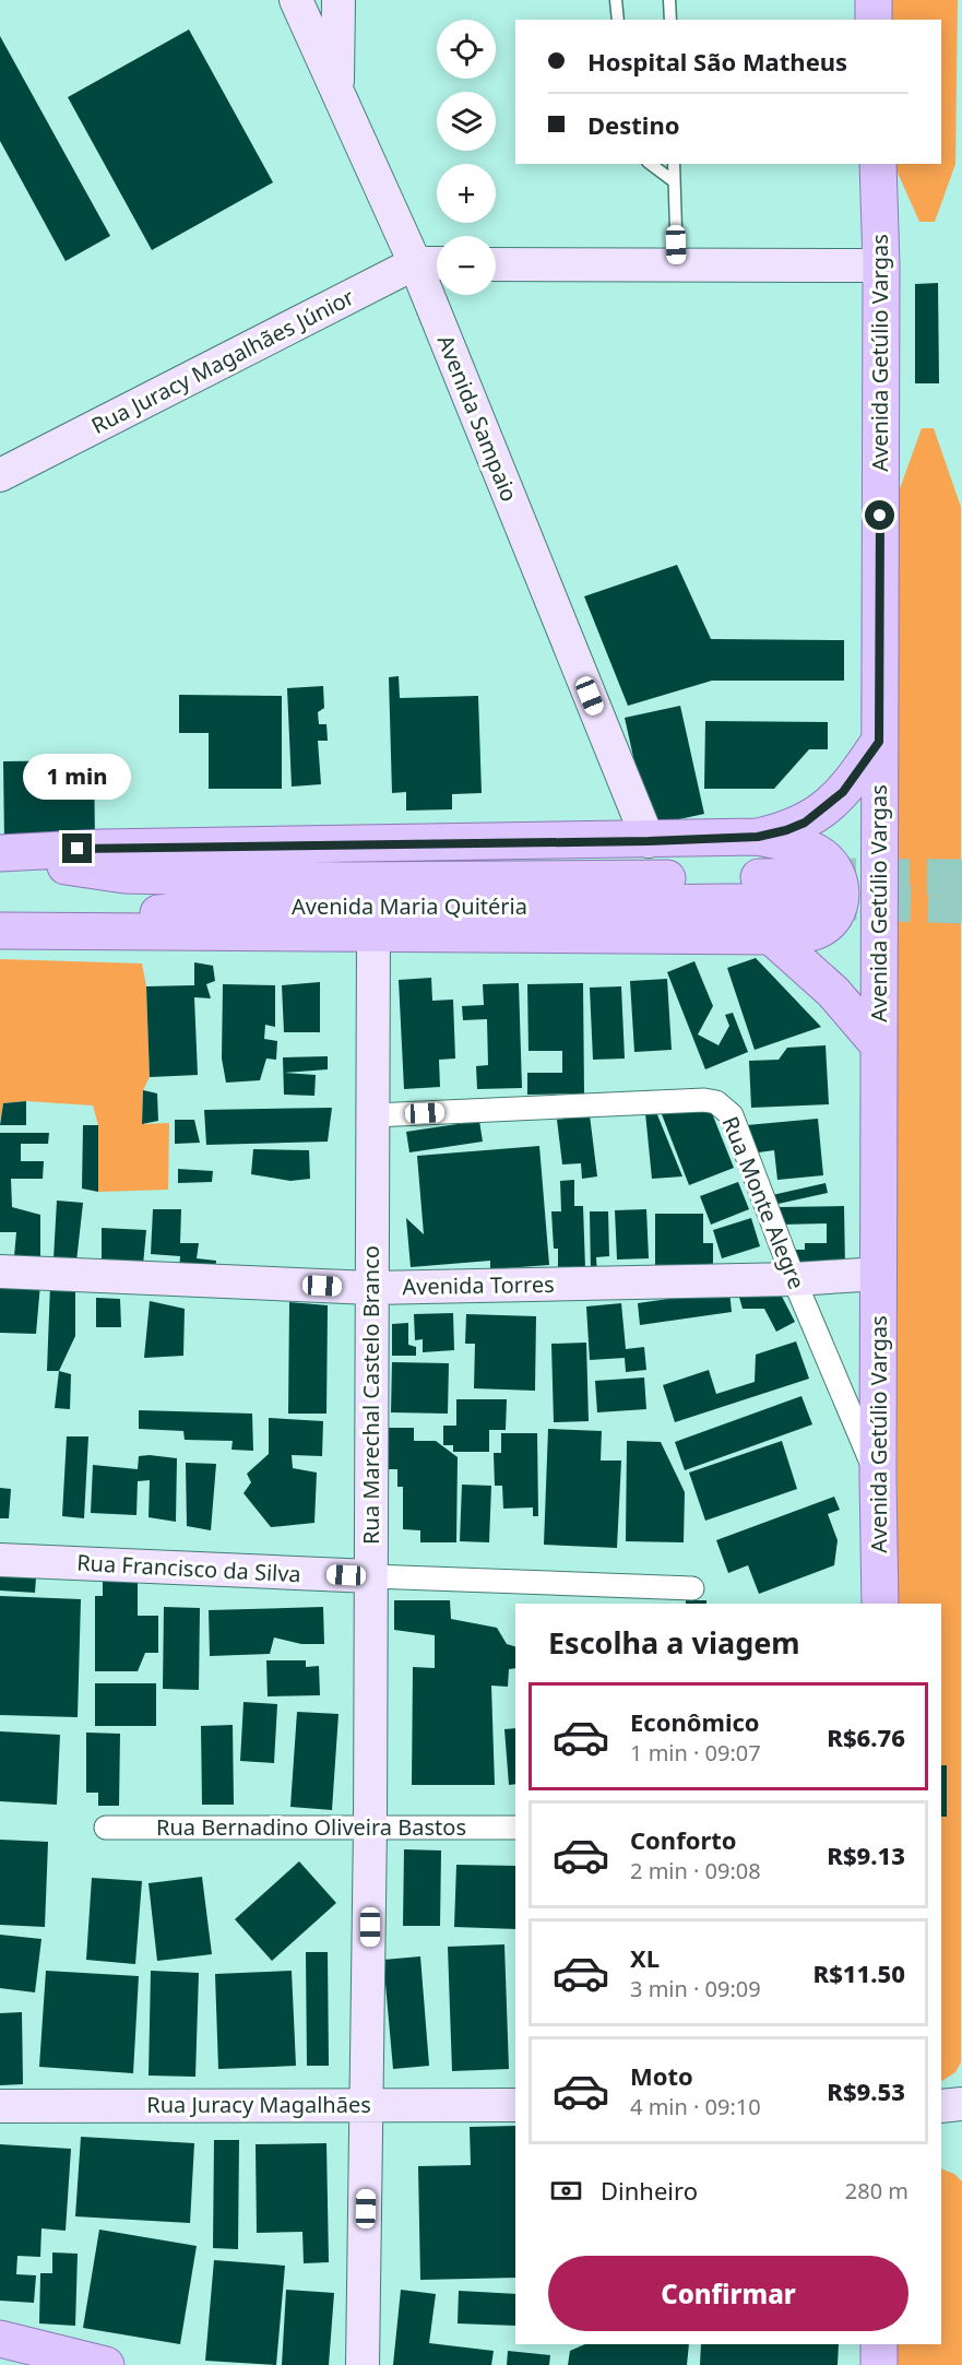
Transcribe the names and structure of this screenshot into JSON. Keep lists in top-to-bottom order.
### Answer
{
  "streets": {
    "main road": ["Avenida Getúlio Vargas", "Avenida Maria Quitéria"],
    "street": [
      "Rua Juracy Magalhães Júnior",
      "Avenida Sampaio",
      "Rua Monte Alegre",
      "Avenida Torres",
      "Rua Marechal Castelo Branco",
      "Rua Francisco da Silva",
      "Rua Bernadino Oliveira Bastos",
      "Rua Juracy Magalhães"
    ]
  },
  "crossings": [
    ["Avenida Getúlio Vargas", "Rua Monte Alegre"],
    ["Avenida Getúlio Vargas", "Avenida Torres"],
    ["Rua Juracy Magalhães Júnior", "Avenida Sampaio"],
    ["Rua Monte Alegre", "Avenida Torres"],
    ["Rua Monte Alegre", "Rua Marechal Castelo Branco"],
    ["Avenida Torres", "Rua Marechal Castelo Branco"],
    ["Rua Marechal Castelo Branco", "Rua Francisco da Silva"],
    ["Rua Marechal Castelo Branco", "Rua Bernadino Oliveira Bastos"],
    ["Rua Marechal Castelo Branco", "Rua Juracy Magalhães"]
  ],
  "page": {
    "map_buttons": ["+", "−"],
    "banner": ["Hospital São Matheus", "Destino"],
    "bubble": "1 min",
    "heading": "Escolha a viagem",
    "list": [
      {
        "name": "Econômico",
        "note": "1 min · 09:07",
        "value": "R$6.76"
      },
      {
        "name": "Conforto",
        "note": "2 min · 09:08",
        "value": "R$9.13"
      },
      {
        "name": "XL",
        "note": "3 min · 09:09",
        "value": "R$11.50"
      },
      {
        "name": "Moto",
        "note": "4 min · 09:10",
        "value": "R$9.53"
      }
    ],
    "pay": ["Dinheiro", "280 m"],
    "buttons": "Confirmar"
  }
}
